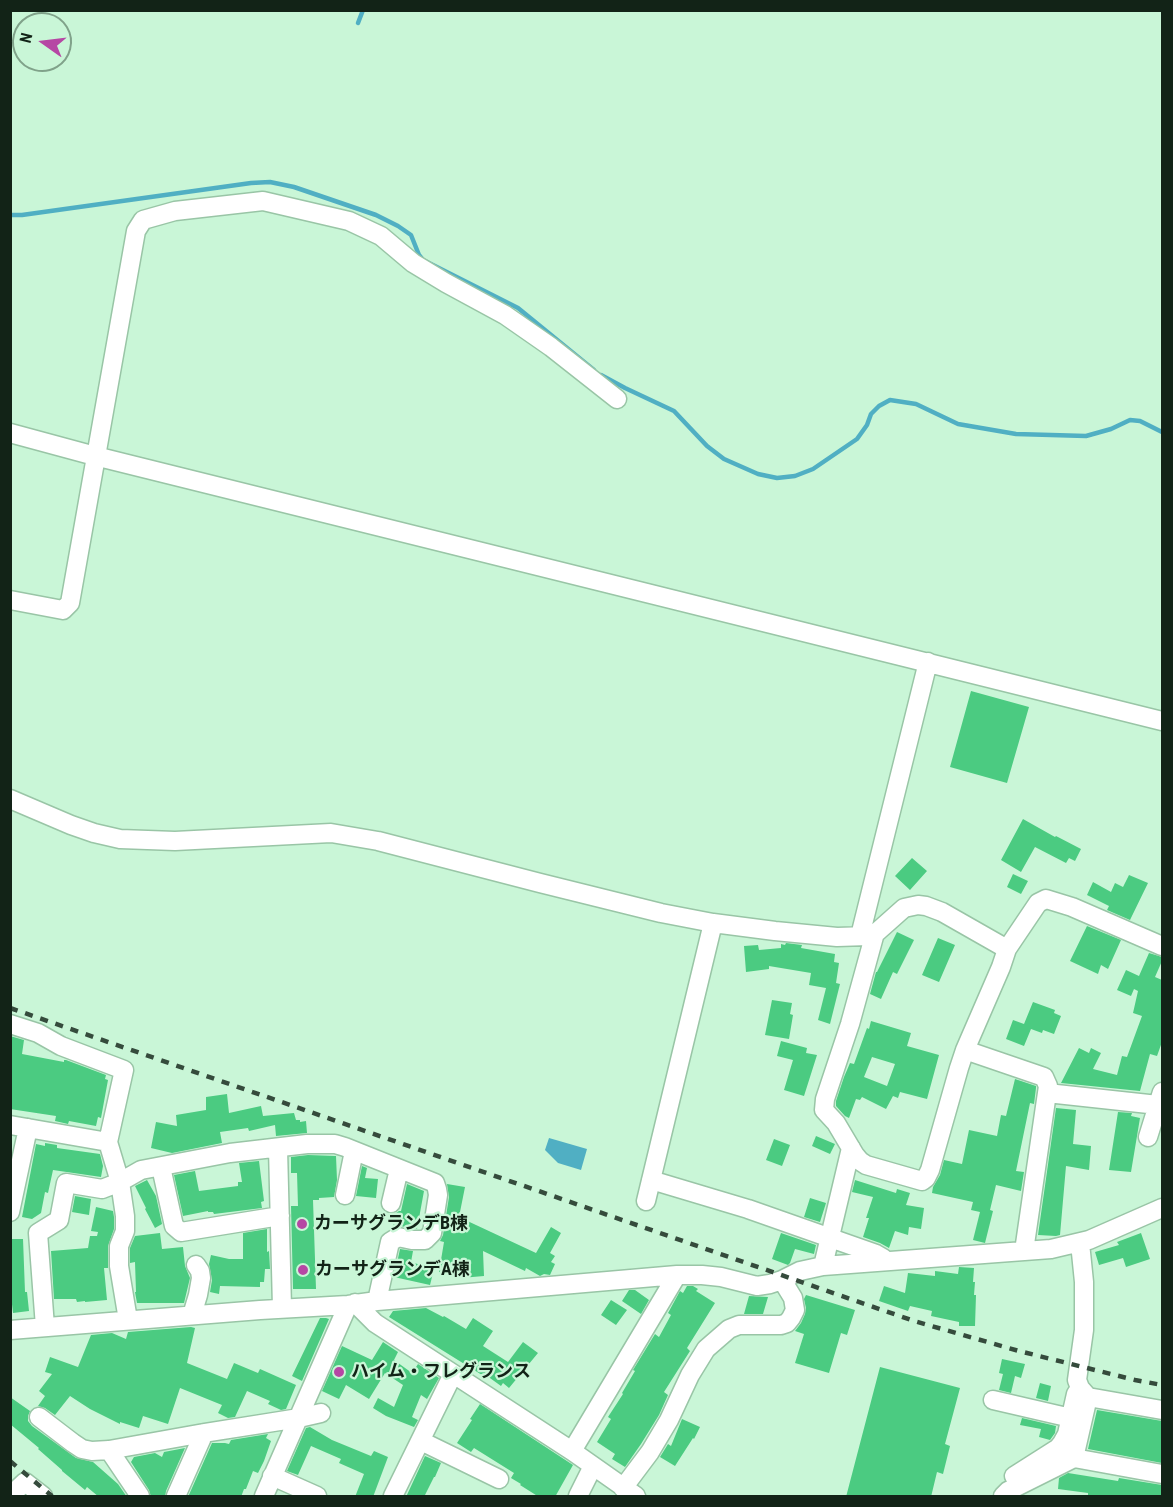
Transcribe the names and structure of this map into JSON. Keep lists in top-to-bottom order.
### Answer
{
  "places": ["カーサグランデB棟", "カーサグランデA棟", "ハイム・フレグランス"],
  "north": "left"
}
